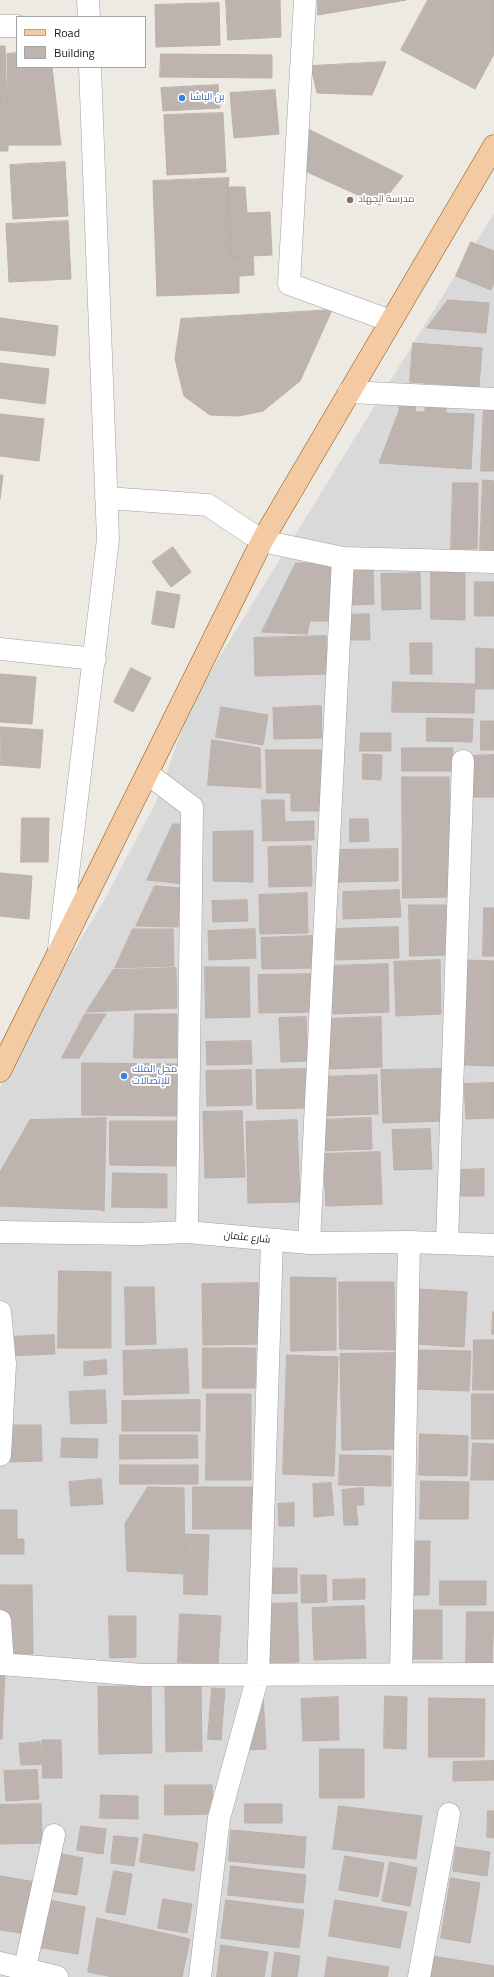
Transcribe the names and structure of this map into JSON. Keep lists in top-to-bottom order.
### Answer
{
  "streets": {
    "street": ["شارع عثمان"]
  },
  "places": ["بن الباشا", "مدرسة الجهاد", "محل الملك للإتصالات"],
  "legend": ["Road", "Building"]
}
